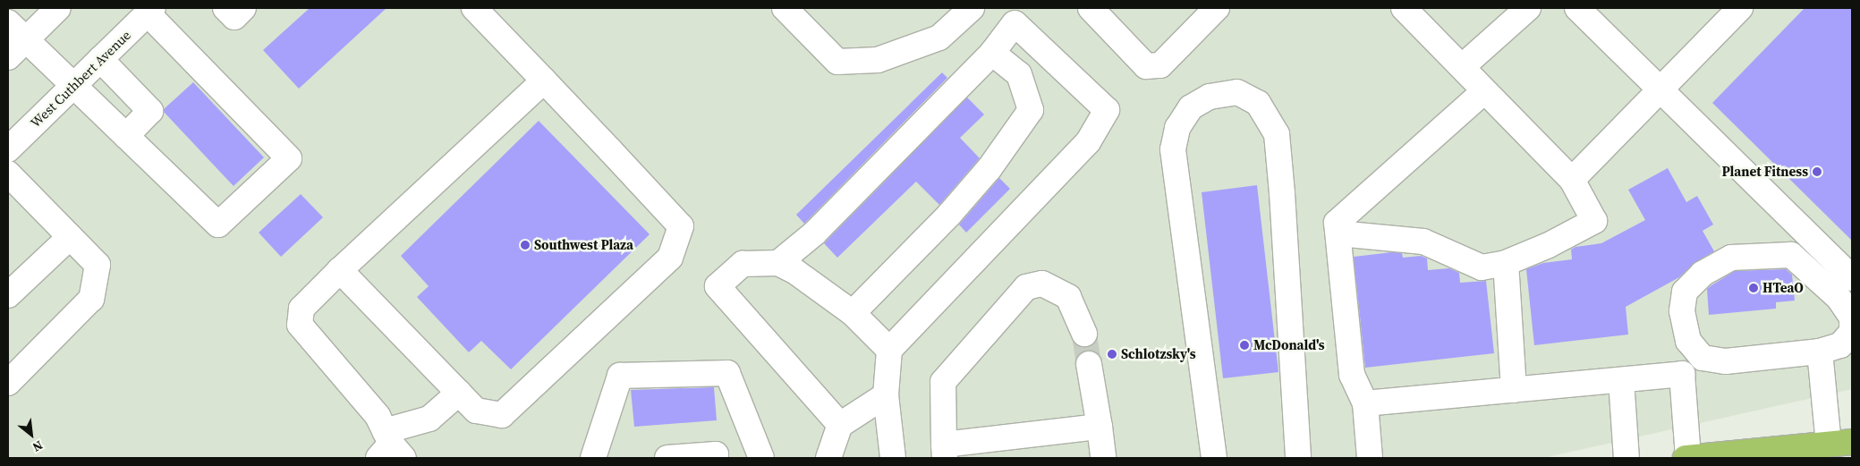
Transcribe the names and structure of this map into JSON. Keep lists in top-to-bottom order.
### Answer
{
  "streets": {
    "street": ["West Cuthbert Avenue"]
  },
  "places": [
    "Planet Fitness",
    "Southwest Plaza",
    "HTeaO",
    "McDonald's",
    "Schlotzsky's"
  ],
  "north": "bottom right"
}
